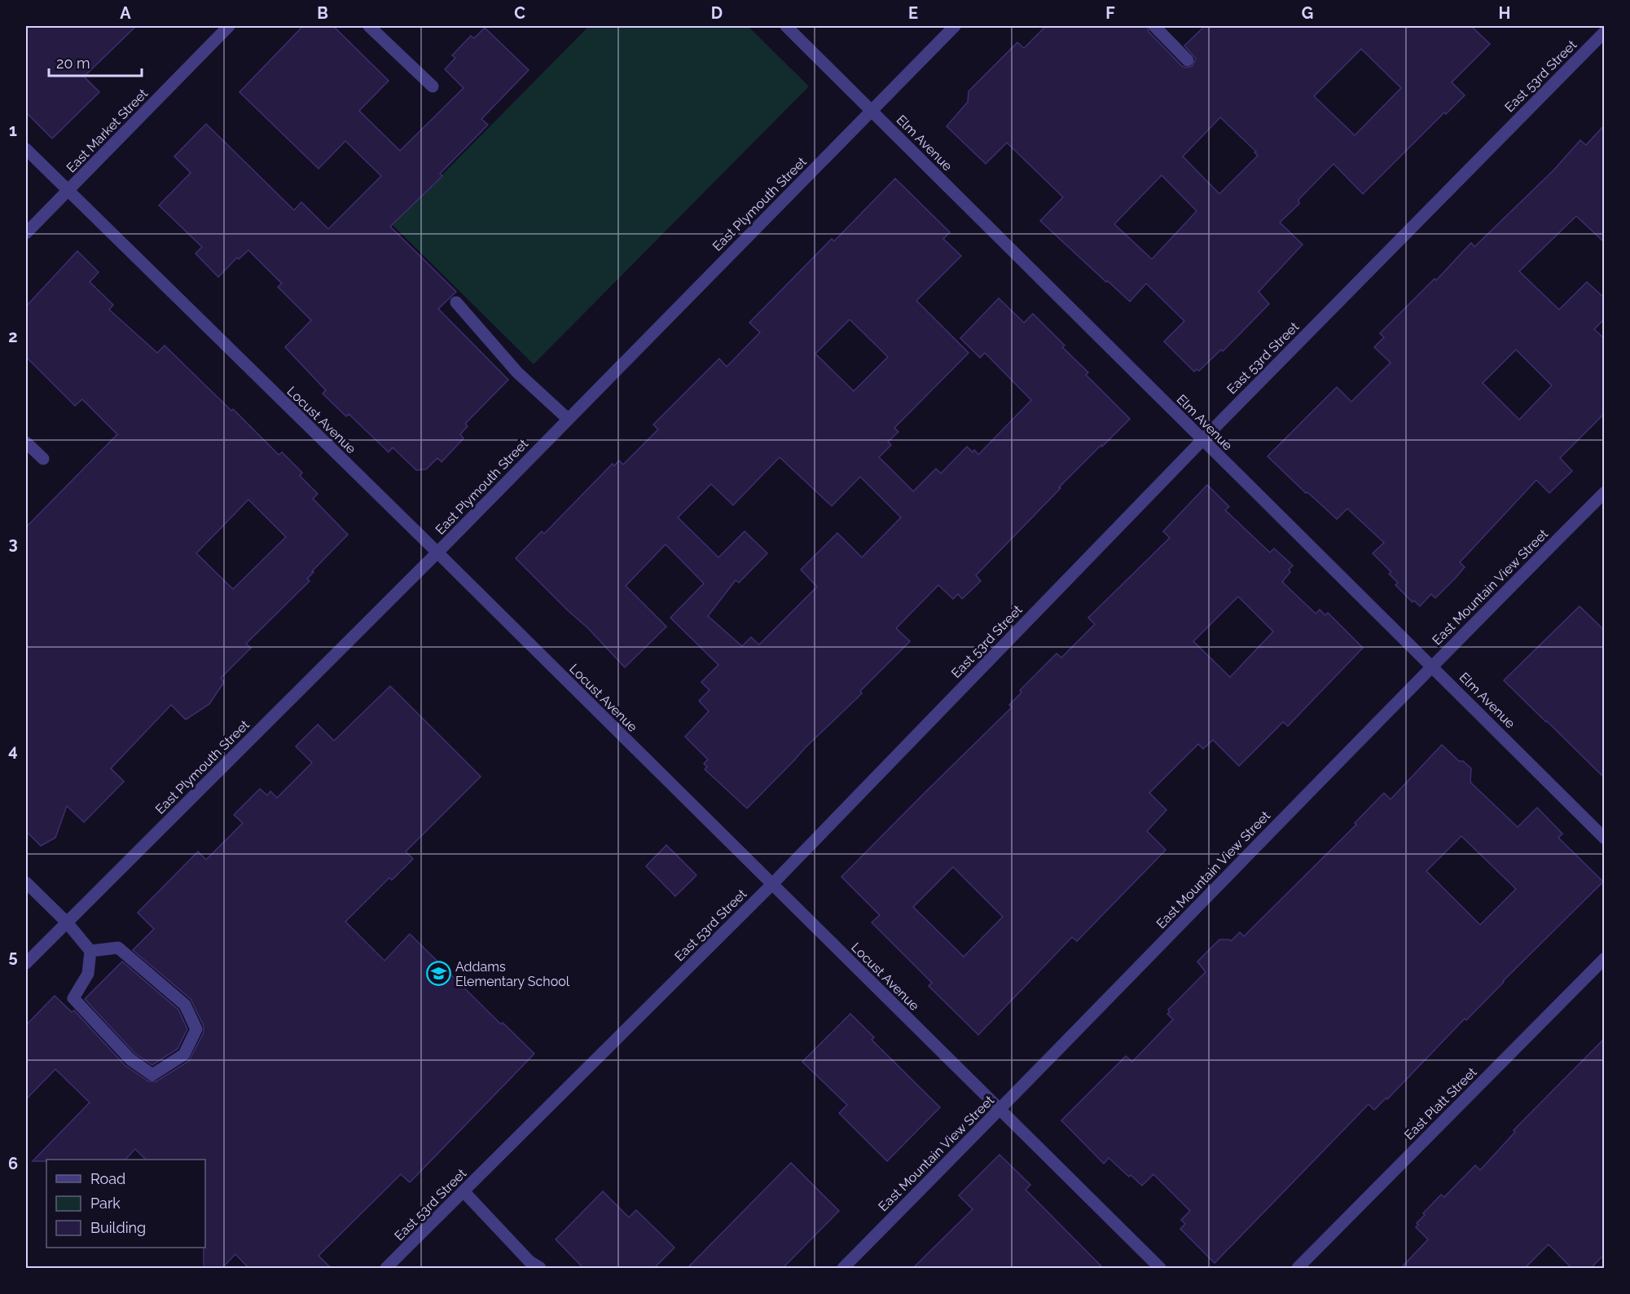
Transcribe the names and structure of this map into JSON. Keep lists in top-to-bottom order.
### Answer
{
  "streets": {
    "street": [
      "East 53rd Street",
      "East Market Street",
      "Elm Avenue",
      "East Plymouth Street",
      "Locust Avenue",
      "East Mountain View Street",
      "East Platt Street"
    ]
  },
  "crossings": [
    ["East 53rd Street", "Elm Avenue"],
    ["East 53rd Street", "Locust Avenue"],
    ["East Market Street", "Locust Avenue"],
    ["Elm Avenue", "East Plymouth Street"],
    ["Elm Avenue", "East Mountain View Street"],
    ["East Plymouth Street", "Locust Avenue"],
    ["Locust Avenue", "East Mountain View Street"]
  ],
  "places": {
    "school or university": ["Addams Elementary School"]
  },
  "legend": ["Road", "Park", "Building"],
  "scale_bar": "20 m",
  "grid": {
    "columns": [
      "A",
      "B",
      "C",
      "D",
      "E",
      "F",
      "G",
      "H"
    ],
    "rows": [
      "1",
      "2",
      "3",
      "4",
      "5",
      "6"
    ]
  }
}
